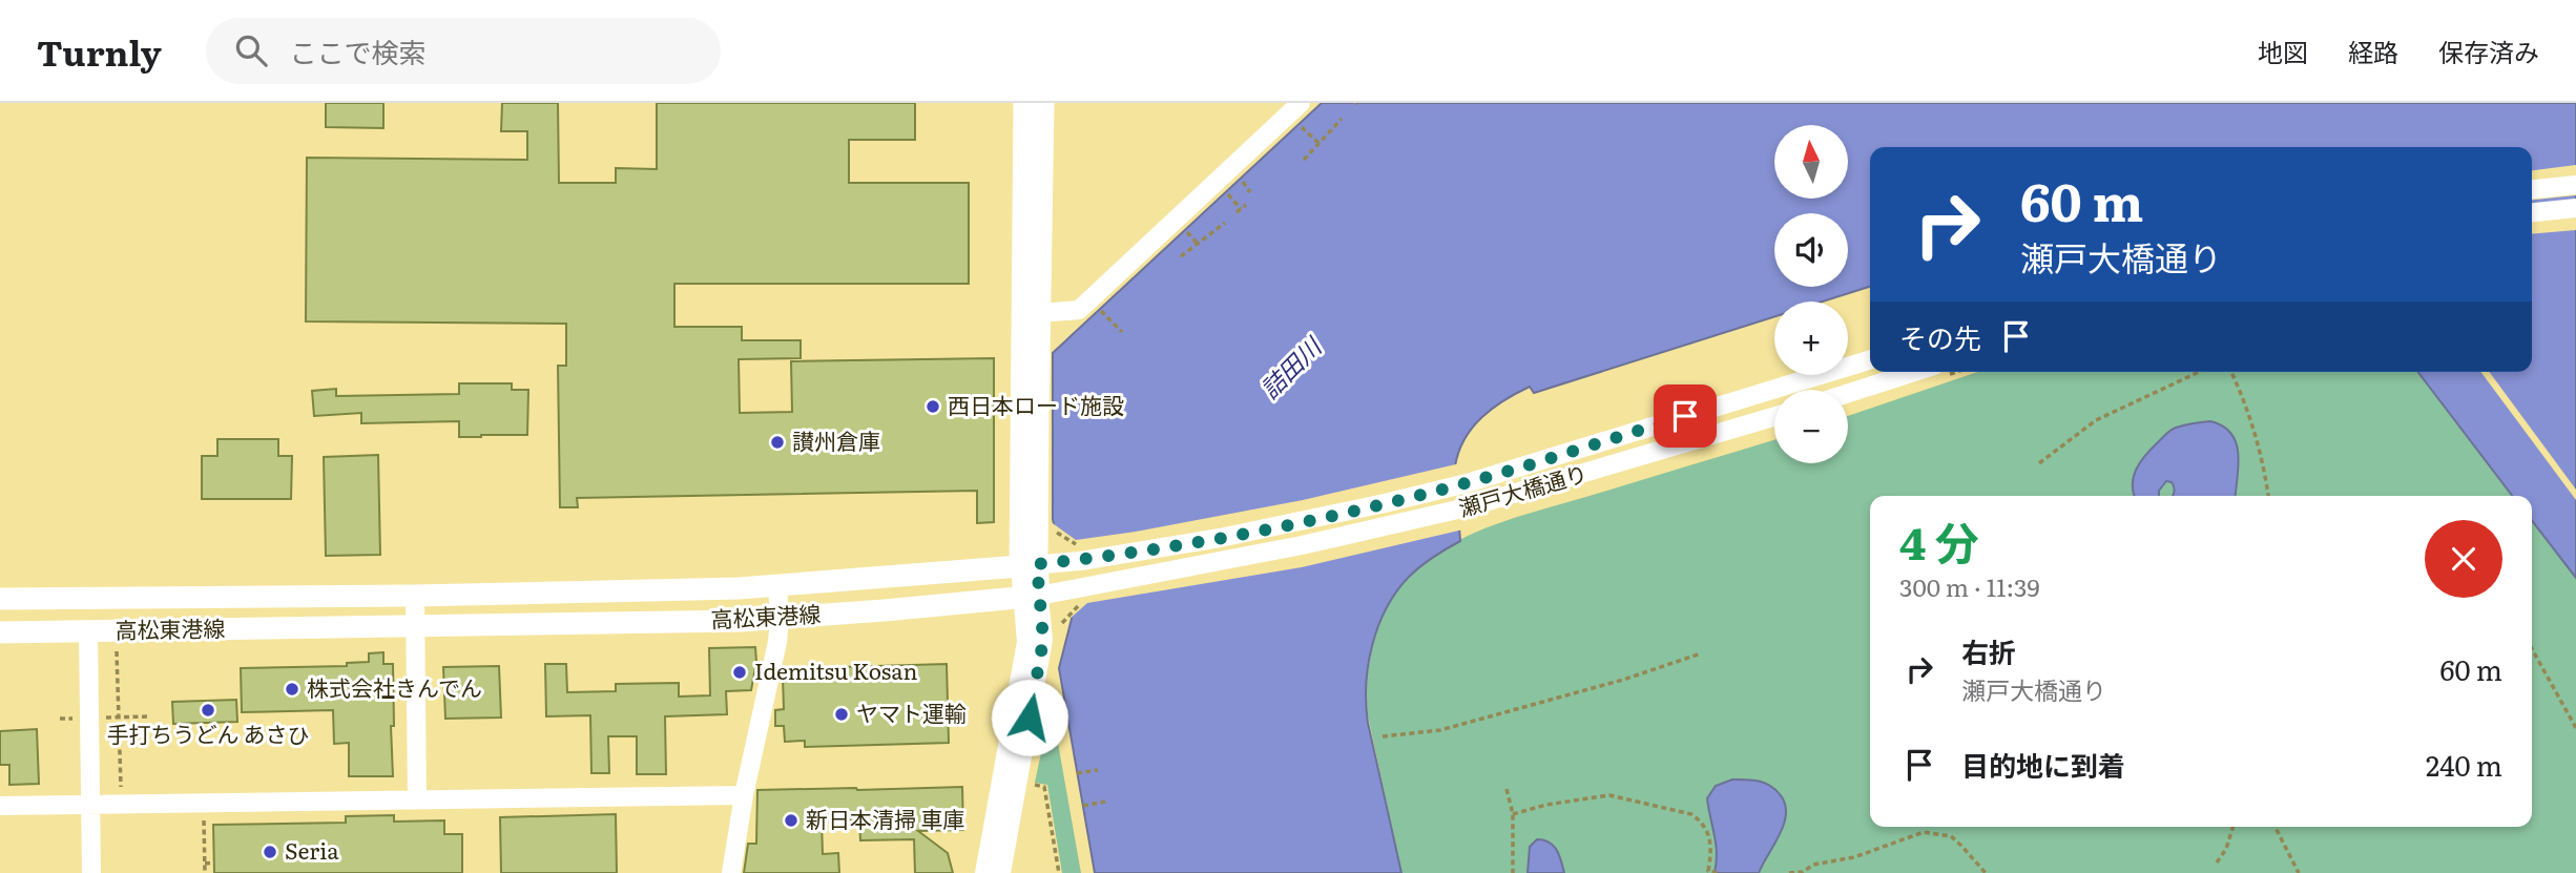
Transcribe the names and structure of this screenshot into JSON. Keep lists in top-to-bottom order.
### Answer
{
  "streets": {
    "main road": ["高松東港線"],
    "street": ["瀬戸大橋通り"]
  },
  "crossings": [
    ["瀬戸大橋通り", "高松東港線"]
  ],
  "water": ["詰田川"],
  "places": [
    "西日本ロード施設",
    "讃州倉庫",
    "Idemitsu Kosan",
    "株式会社きんでん",
    "手打ちうどん あさひ",
    "ヤマト運輸",
    "新日本清掃 車庫",
    "Seria"
  ],
  "north": "top",
  "page": {
    "header": "Turnly",
    "search": "ここで検索",
    "nav": ["地図", "経路", "保存済み"],
    "map_buttons": ["+", "−"],
    "turn": ["60 m", "瀬戸大橋通り"],
    "then": "その先",
    "heading": ["4 分", "300 m · 11:39"],
    "list": [
      {
        "name": "右折",
        "note": "瀬戸大橋通り",
        "value": "60 m"
      },
      {
        "name": "目的地に到着",
        "value": "240 m"
      }
    ]
  }
}
